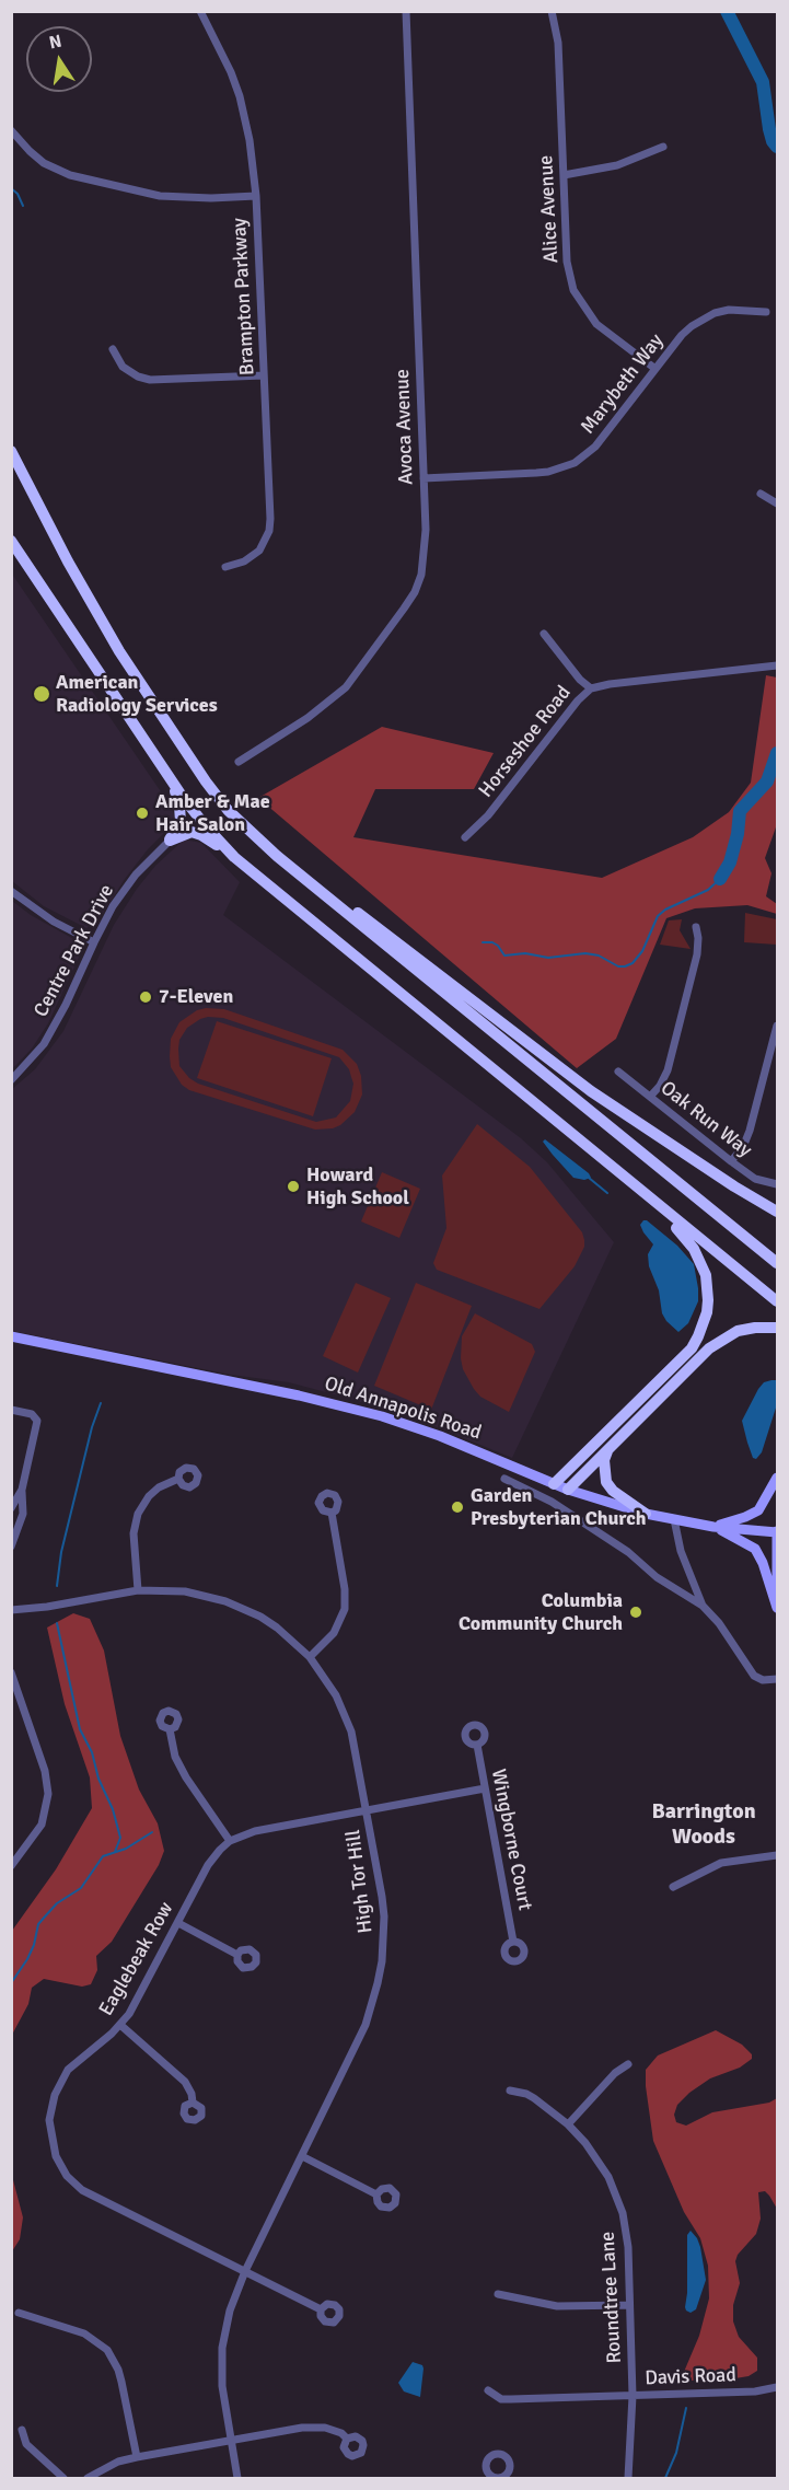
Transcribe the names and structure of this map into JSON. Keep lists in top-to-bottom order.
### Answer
{
  "streets": {
    "main road": ["Old Annapolis Road"],
    "street": [
      "Alice Avenue",
      "Brampton Parkway",
      "Marybeth Way",
      "Avoca Avenue",
      "Horseshoe Road",
      "Centre Park Drive",
      "Oak Run Way",
      "Wingborne Court",
      "High Tor Hill",
      "Eaglebeak Row",
      "Roundtree Lane",
      "Davis Road"
    ]
  },
  "crossings": [
    ["Alice Avenue", "Marybeth Way"],
    ["Marybeth Way", "Avoca Avenue"],
    ["High Tor Hill", "Eaglebeak Row"],
    ["Roundtree Lane", "Davis Road"]
  ],
  "districts": ["Barrington Woods"],
  "places": [
    "American Radiology Services",
    "Amber & Mae Hair Salon",
    "7-Eleven",
    "Howard High School",
    "Garden Presbyterian Church",
    "Columbia Community Church"
  ],
  "north": "top"
}
